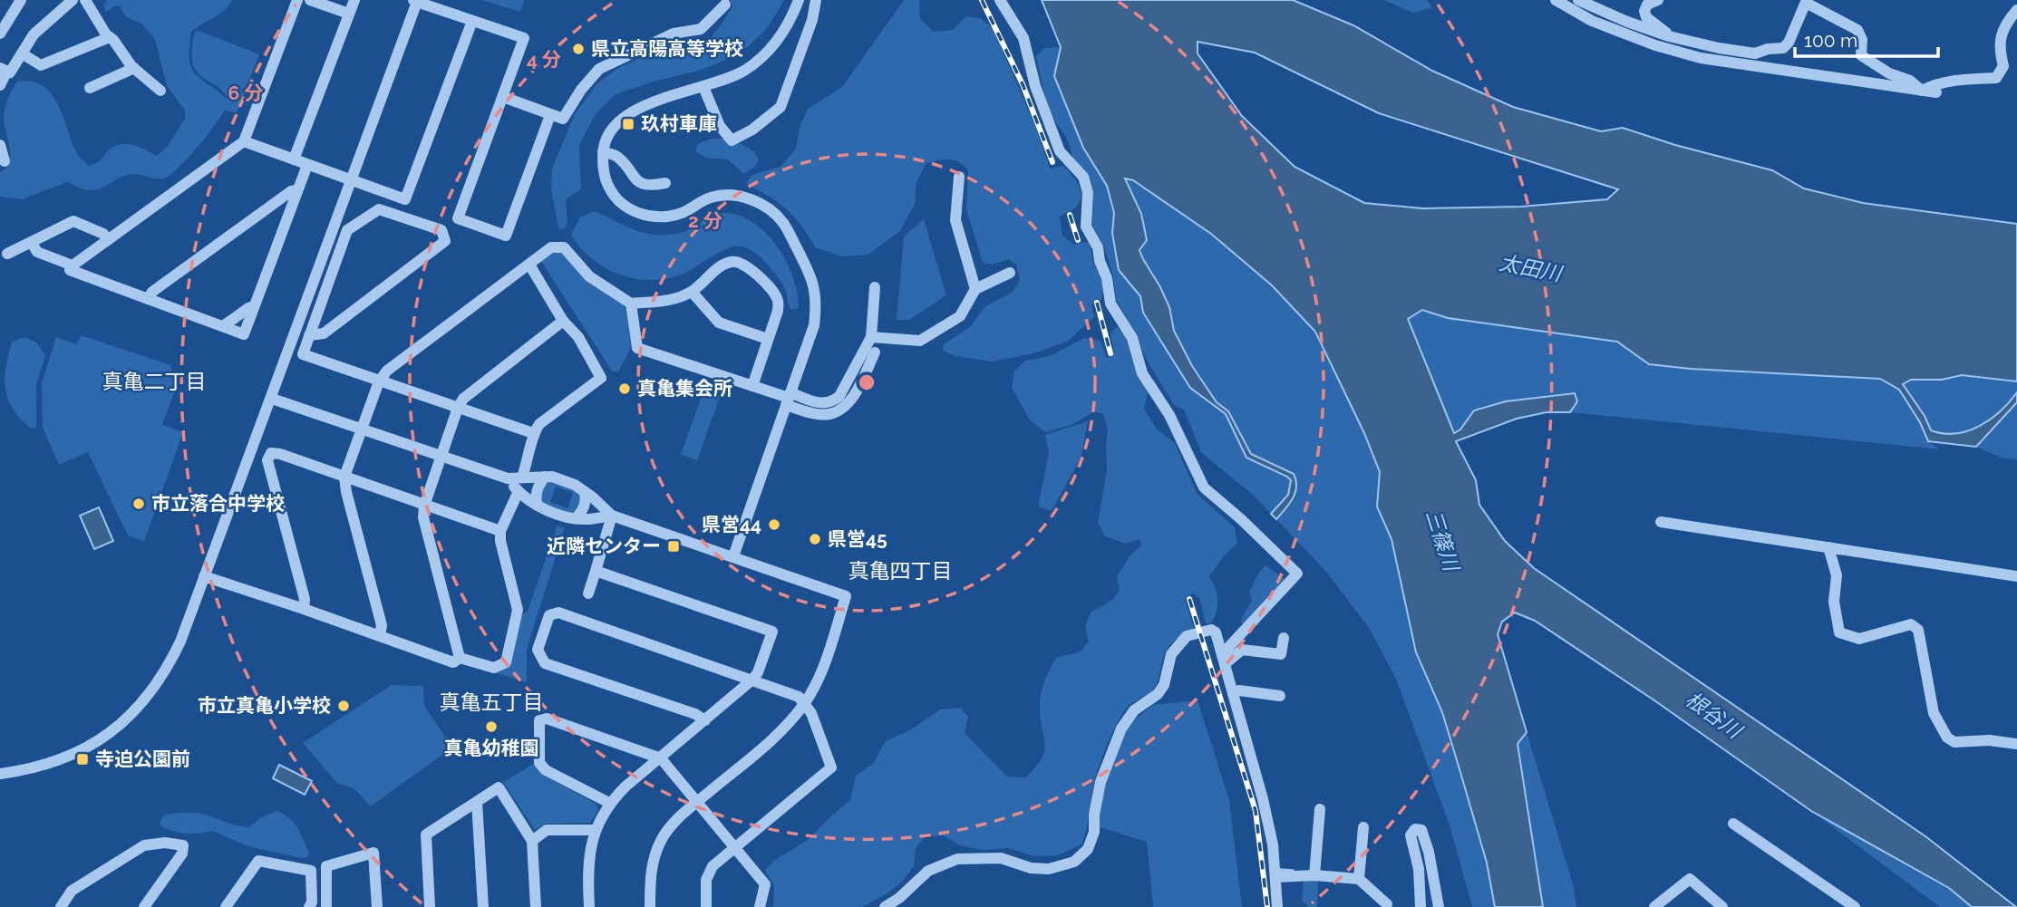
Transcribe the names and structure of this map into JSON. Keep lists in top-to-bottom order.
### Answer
{
  "districts": ["真亀二丁目", "真亀四丁目", "真亀五丁目"],
  "water": ["太田川", "三篠川", "根谷川"],
  "places": {
    "other": [
      "県立高陽高等学校",
      "真亀集会所",
      "市立落合中学校",
      "県営44",
      "県営45",
      "市立真亀小学校",
      "真亀幼稚園"
    ],
    "transit": ["玖村車庫", "近隣センター", "寺迫公園前"]
  },
  "scale_bar": "100 m",
  "rings": ["4 分", "6 分", "2 分"]
}
